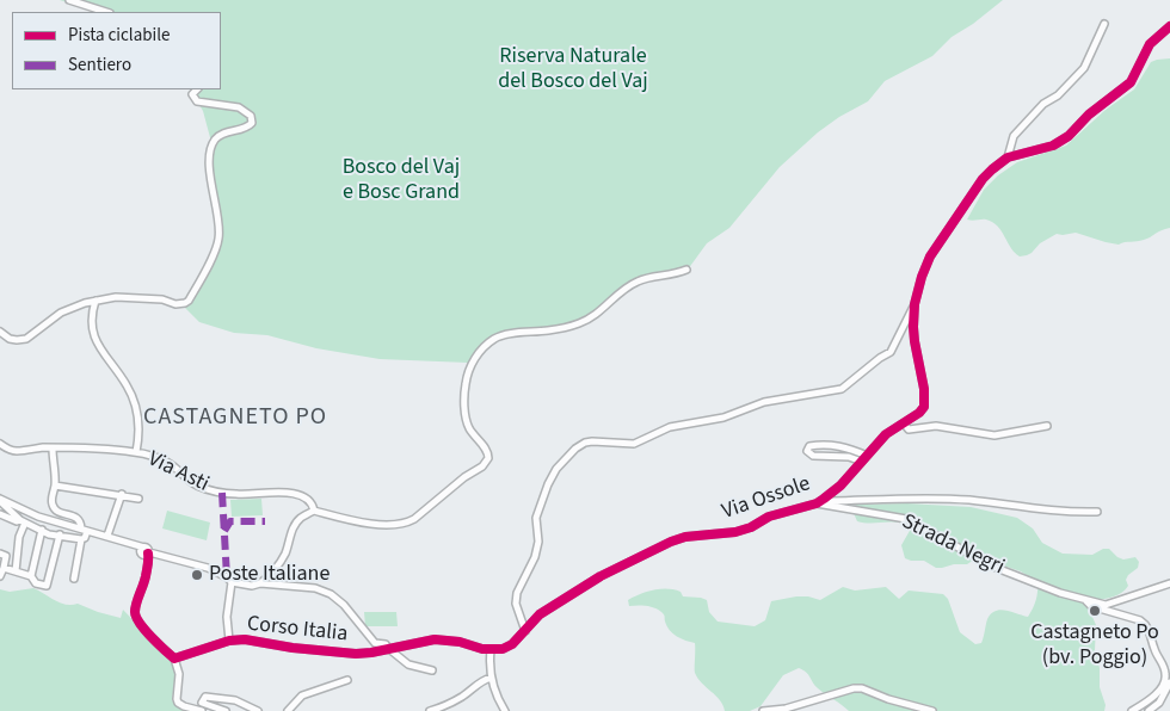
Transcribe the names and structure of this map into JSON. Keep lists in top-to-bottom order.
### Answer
{
  "streets": {
    "street": [
      "Via Asti",
      "Via Ossole",
      "Strada Negri",
      "Corso Italia"
    ]
  },
  "crossings": [
    ["Via Ossole", "Strada Negri"],
    ["Via Ossole", "Corso Italia"]
  ],
  "districts": ["CASTAGNETO PO"],
  "parks": ["Riserva Naturale del Bosco del Vaj", "Bosco del Vaj e Bosc Grand"],
  "places": ["Poste Italiane", "Castagneto Po (bv. Poggio)"],
  "legend": ["Pista ciclabile", "Sentiero"]
}
